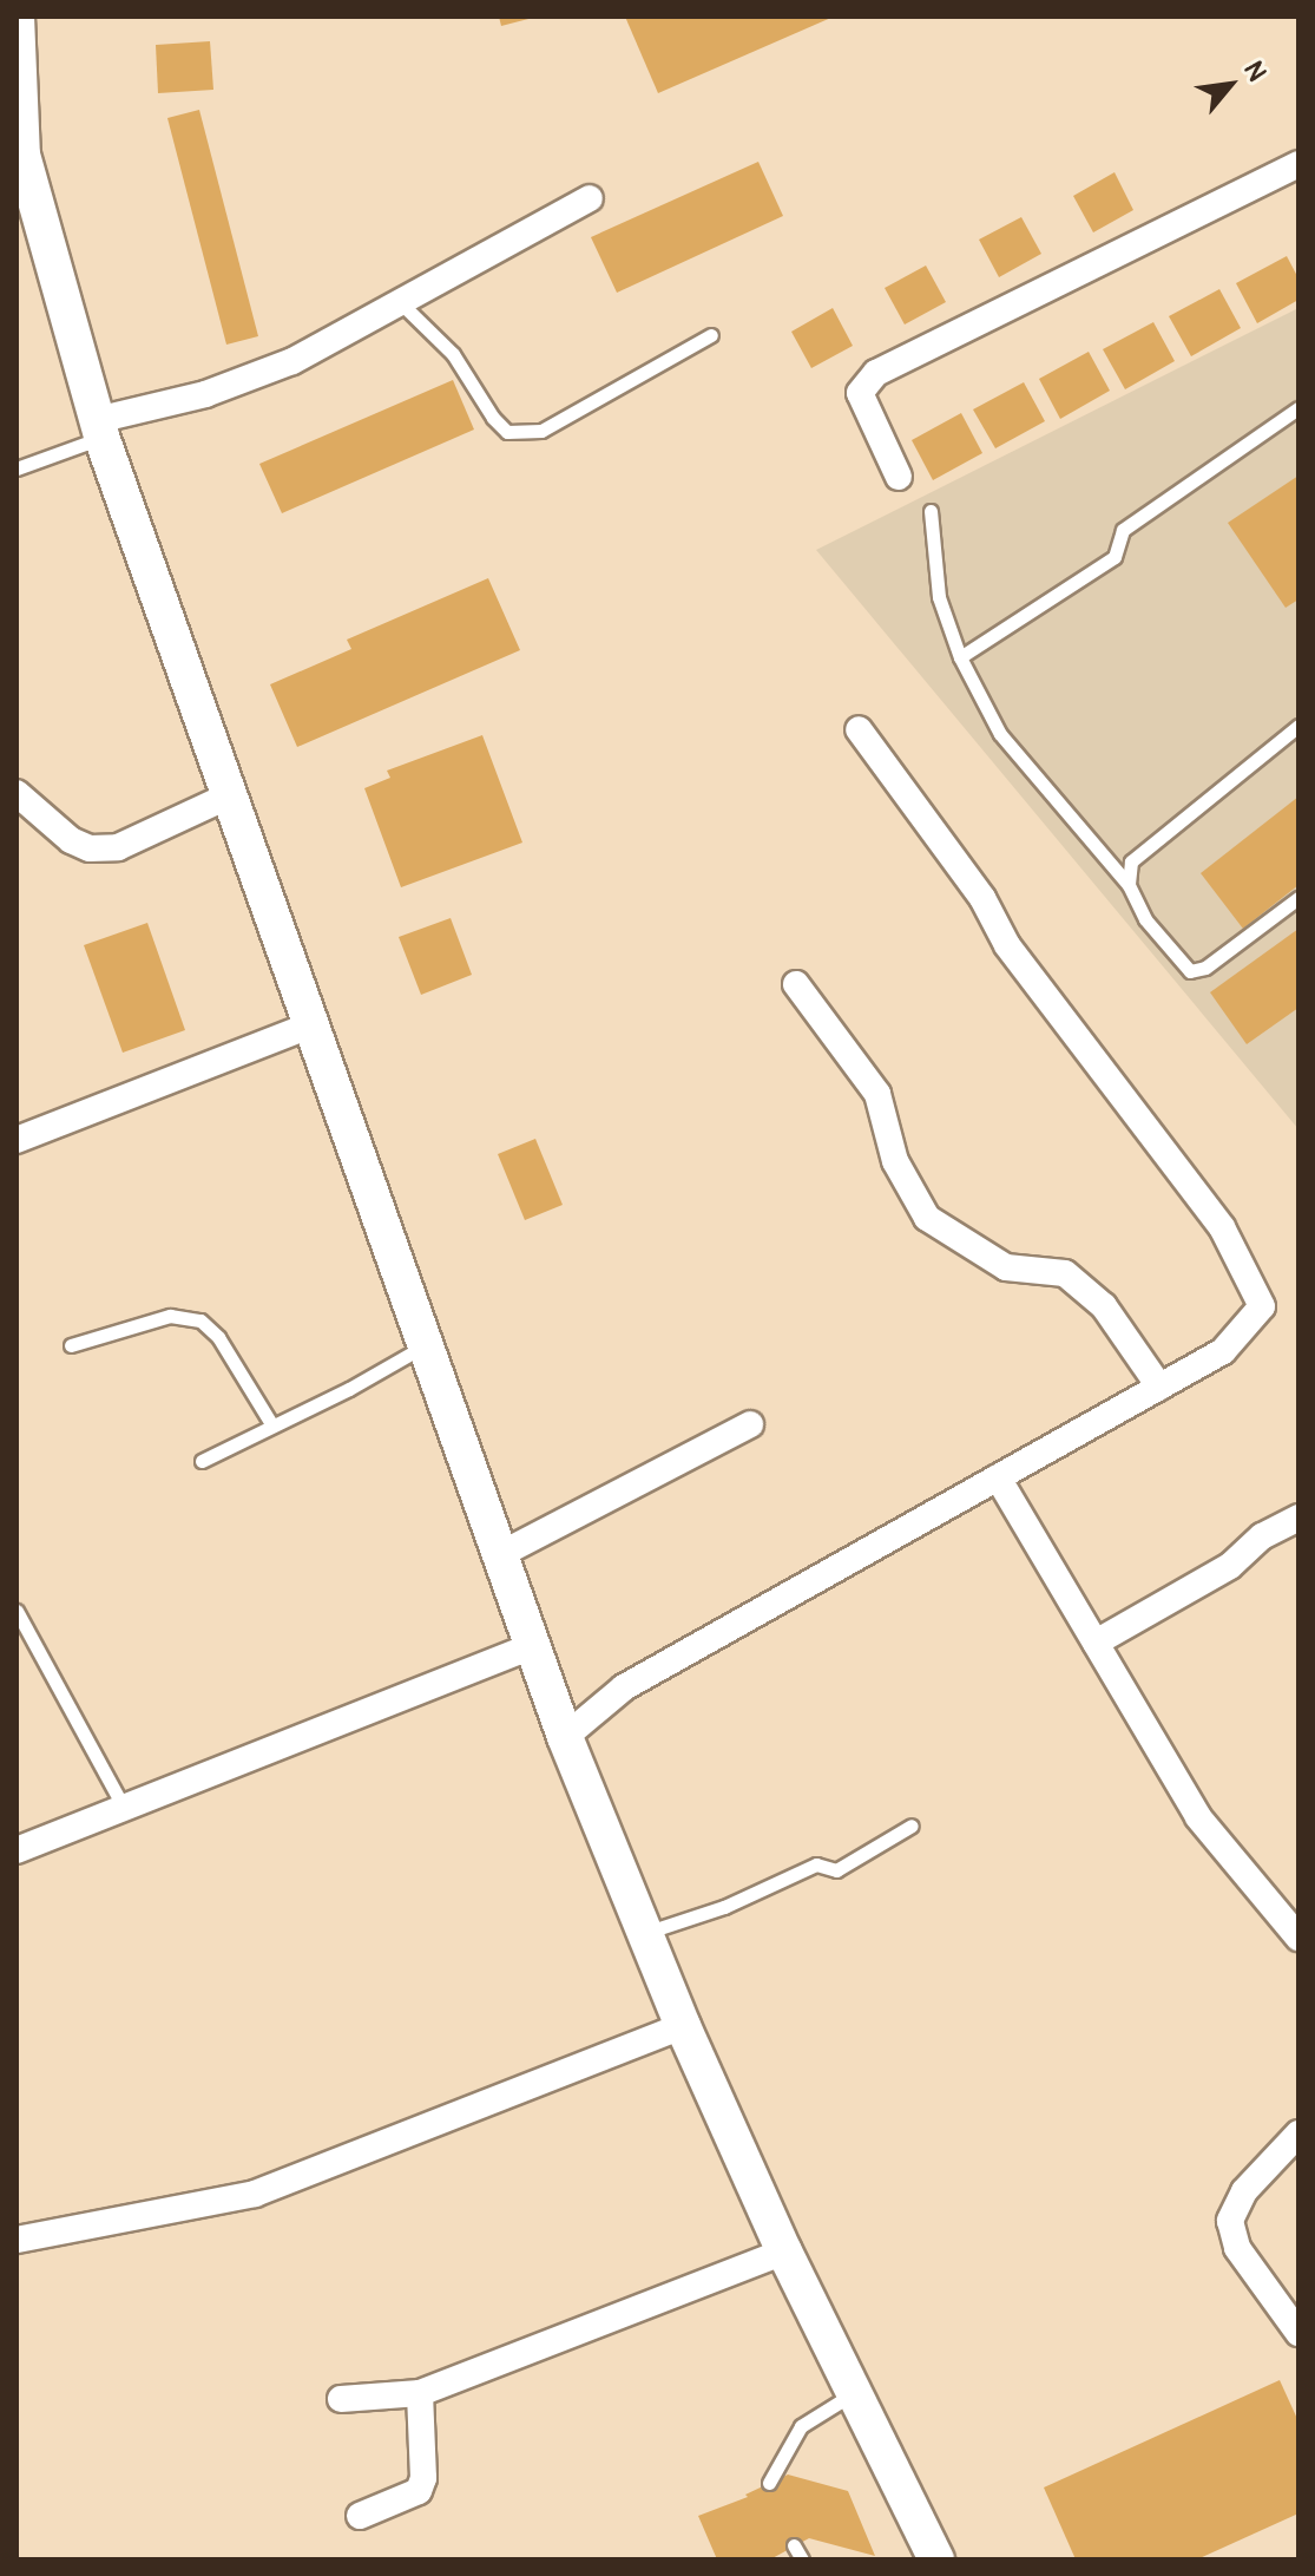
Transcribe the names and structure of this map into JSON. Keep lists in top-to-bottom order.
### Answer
{
  "north": "top right"
}
